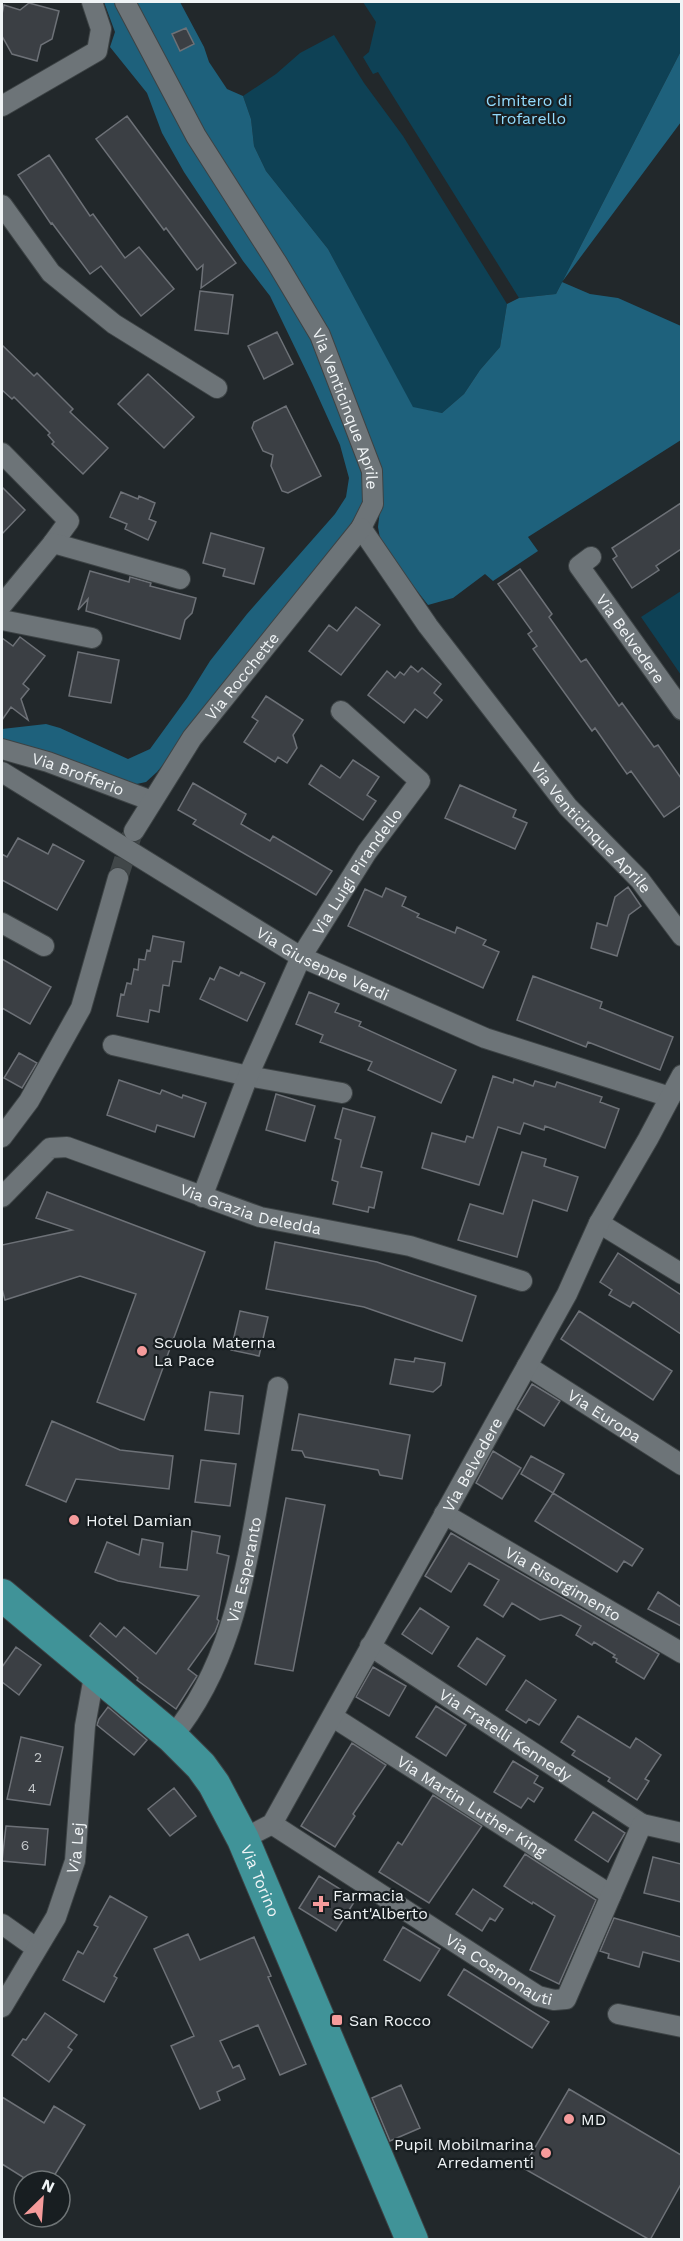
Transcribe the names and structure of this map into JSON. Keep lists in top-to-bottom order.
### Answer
{
  "streets": {
    "main road": ["Via Torino"],
    "street": [
      "Via Venticinque Aprile",
      "Via Belvedere",
      "Via Rocchette",
      "Via Brofferio",
      "Via Luigi Pirandello",
      "Via Giuseppe Verdi",
      "Via Grazia Deledda",
      "Via Europa",
      "Via Esperanto",
      "Via Risorgimento",
      "Via Fratelli Kennedy",
      "Via Martin Luther King",
      "Via Lej",
      "Via Cosmonauti"
    ]
  },
  "crossings": [
    ["Via Venticinque Aprile", "Via Rocchette"],
    ["Via Belvedere", "Via Giuseppe Verdi"],
    ["Via Belvedere", "Via Europa"],
    ["Via Belvedere", "Via Risorgimento"],
    ["Via Belvedere", "Via Fratelli Kennedy"],
    ["Via Belvedere", "Via Martin Luther King"],
    ["Via Belvedere", "Via Cosmonauti"],
    ["Via Rocchette", "Via Brofferio"],
    ["Via Luigi Pirandello", "Via Giuseppe Verdi"],
    ["Via Luigi Pirandello", "Via Grazia Deledda"],
    ["Via Esperanto", "Via Torino"],
    ["Via Fratelli Kennedy", "Via Cosmonauti"],
    ["Via Martin Luther King", "Via Cosmonauti"],
    ["Via Lej", "Via Torino"]
  ],
  "parks": ["Cimitero di Trofarello"],
  "places": {
    "other": [
      "Scuola Materna La Pace",
      "Hotel Damian",
      "MD",
      "Pupil Mobilmarina Arredamenti"
    ],
    "health": ["Farmacia Sant'Alberto"],
    "transit": ["San Rocco"]
  },
  "house_numbers": ["2", "4", "6"],
  "north": "top right"
}
